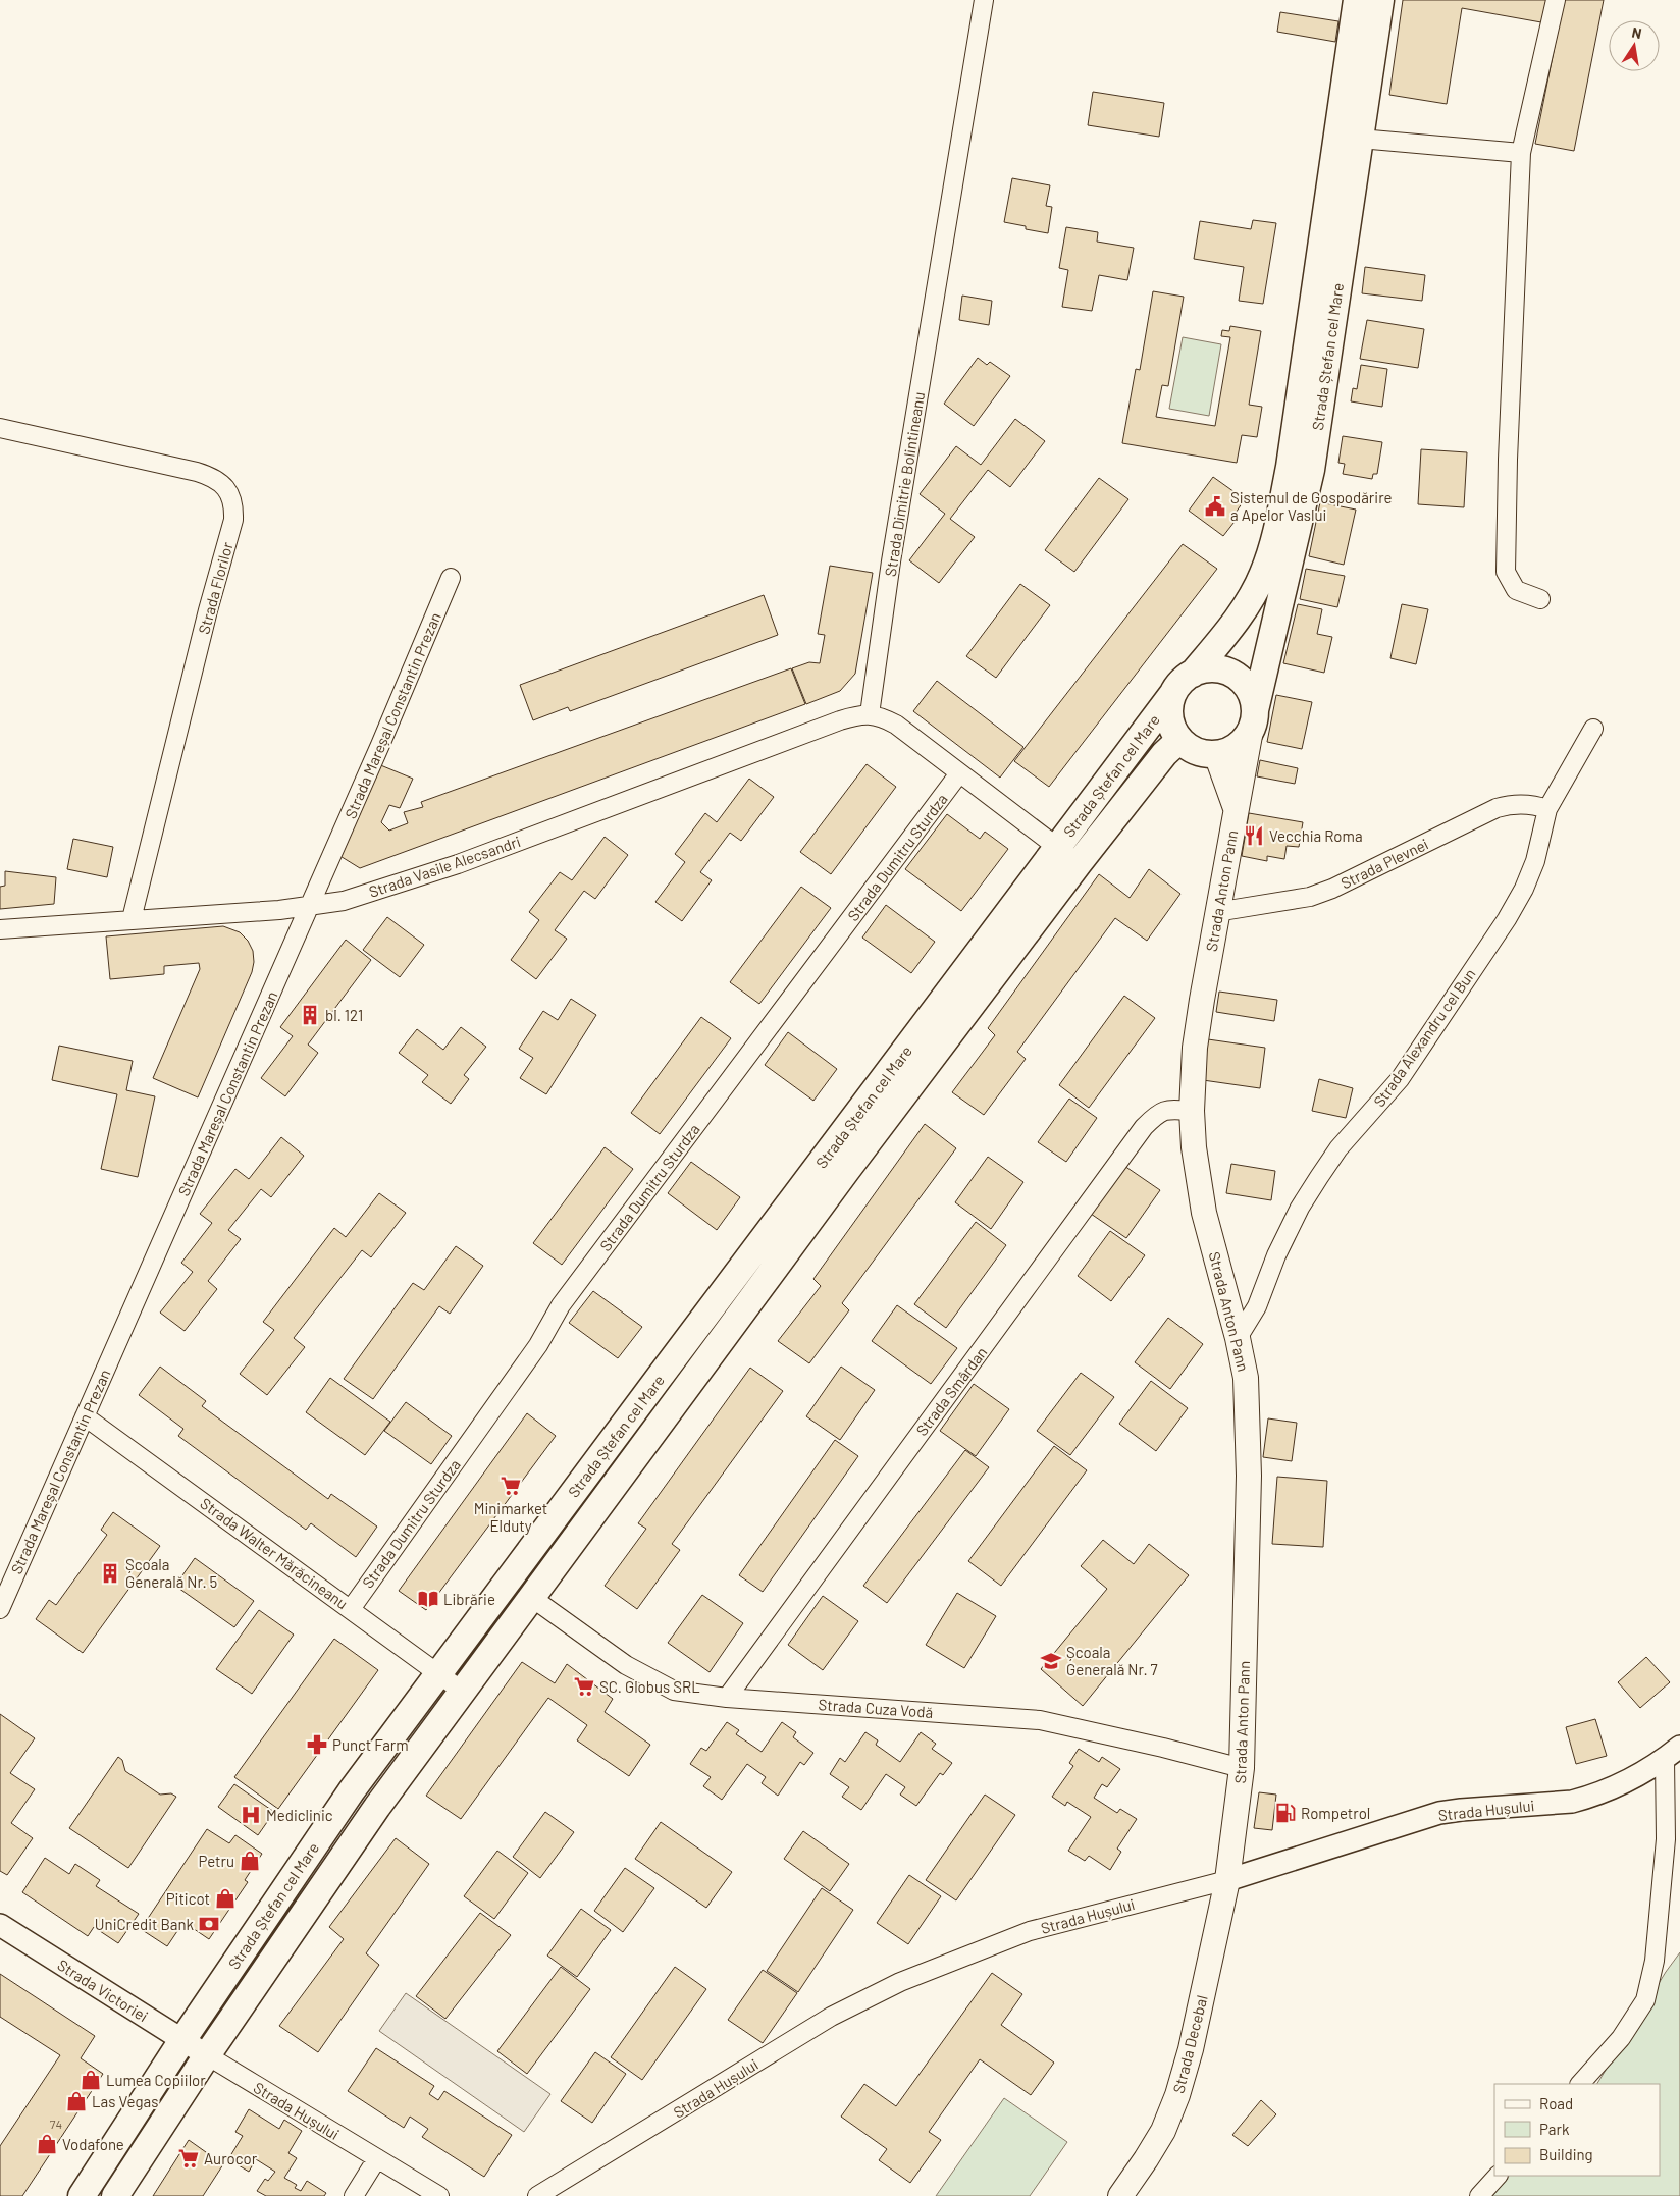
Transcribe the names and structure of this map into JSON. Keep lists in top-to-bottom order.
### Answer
{
  "streets": {
    "main road": ["Strada Ștefan cel Mare", "Strada Anton Pann", "Strada Decebal"],
    "street": [
      "Strada Dimitrie Bolintineanu",
      "Strada Florilor",
      "Strada Mareșal Constantin Prezan",
      "Strada Dumitru Sturdza",
      "Strada Plevnei",
      "Strada Vasile Alecsandri",
      "Strada Alexandru cel Bun",
      "Strada Smârdan",
      "Strada Walter Mărăcineanu",
      "Strada Cuza Vodă",
      "Strada Hușului",
      "Strada Victoriei"
    ]
  },
  "crossings": [
    ["Strada Ștefan cel Mare", "Strada Anton Pann"],
    ["Strada Ștefan cel Mare", "Strada Walter Mărăcineanu"],
    ["Strada Ștefan cel Mare", "Strada Cuza Vodă"],
    ["Strada Ștefan cel Mare", "Strada Hușului"],
    ["Strada Ștefan cel Mare", "Strada Victoriei"],
    ["Strada Dimitrie Bolintineanu", "Strada Vasile Alecsandri"],
    ["Strada Florilor", "Strada Vasile Alecsandri"],
    ["Strada Mareșal Constantin Prezan", "Strada Vasile Alecsandri"],
    ["Strada Mareșal Constantin Prezan", "Strada Walter Mărăcineanu"],
    ["Strada Dumitru Sturdza", "Strada Walter Mărăcineanu"],
    ["Strada Plevnei", "Strada Anton Pann"],
    ["Strada Plevnei", "Strada Alexandru cel Bun"],
    ["Strada Anton Pann", "Strada Alexandru cel Bun"],
    ["Strada Anton Pann", "Strada Smârdan"],
    ["Strada Anton Pann", "Strada Cuza Vodă"],
    ["Strada Anton Pann", "Strada Hușului"],
    ["Strada Anton Pann", "Strada Decebal"],
    ["Strada Smârdan", "Strada Cuza Vodă"],
    ["Strada Hușului", "Strada Victoriei"],
    ["Strada Hușului", "Strada Decebal"]
  ],
  "places": {
    "public building": ["Sistemul de Gospodărire a Apelor Vaslui"],
    "restaurant": ["Vecchia Roma"],
    "building": ["bl. 121", "Școala Generală Nr. 5"],
    "supermarket": ["Minimarket Elduty", "SC. Globus SRL", "Aurocor"],
    "library": ["Librărie"],
    "school or university": ["Școala Generală Nr. 7"],
    "pharmacy": ["Punct Farm"],
    "fuel station": ["Rompetrol"],
    "hospital": ["Mediclinic"],
    "shop": [
      "Petru",
      "Piticot",
      "Lumea Copiilor",
      "Las Vegas",
      "Vodafone"
    ],
    "bank": ["UniCredit Bank"]
  },
  "house_numbers": ["74"],
  "legend": ["Road", "Park", "Building"],
  "north": "top"
}
